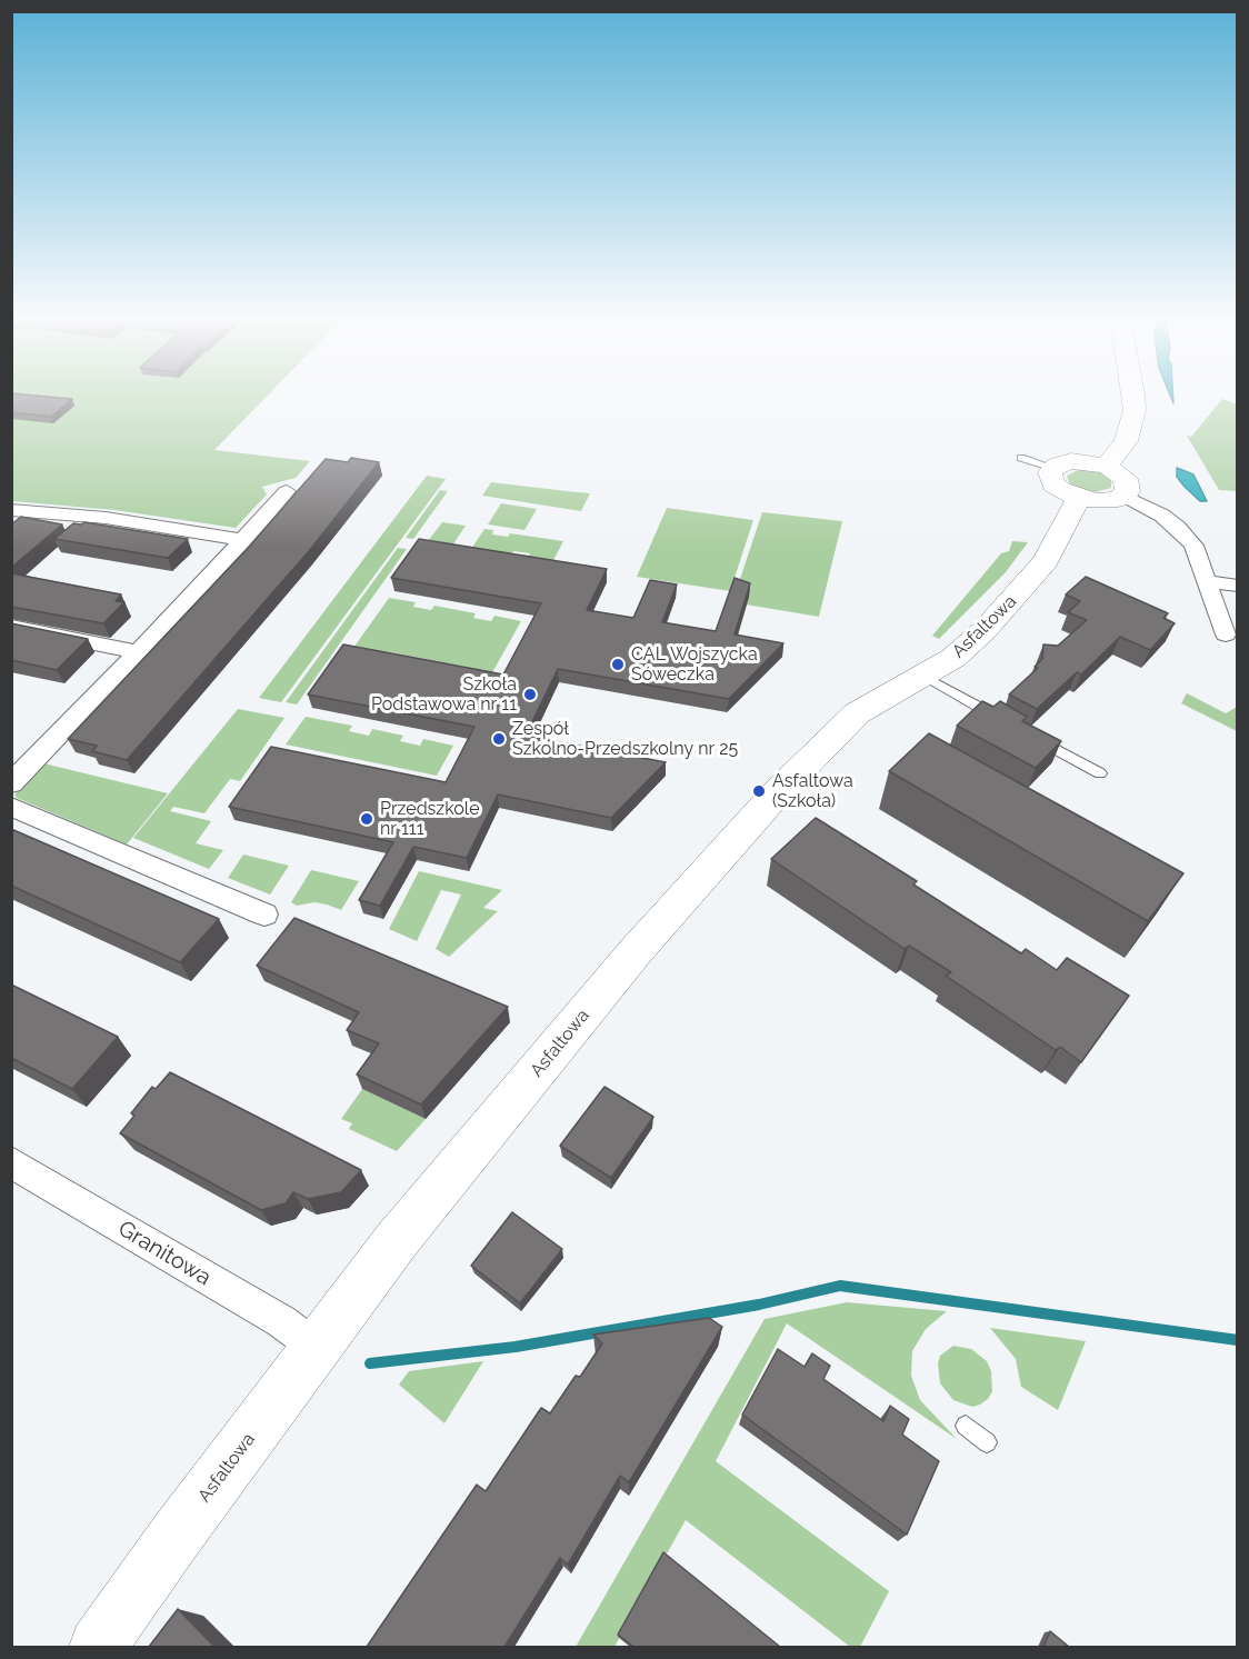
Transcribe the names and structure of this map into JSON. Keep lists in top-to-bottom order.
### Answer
{
  "streets": {
    "street": ["Asfaltowa", "Granitowa"]
  },
  "crossings": [
    ["Asfaltowa", "Granitowa"]
  ],
  "places": [
    "CAL Wojszycka Sóweczka",
    "Szkoła Podstawowa nr 11",
    "Zespół Szkolno-Przedszkolny nr 25",
    "Asfaltowa (Szkoła)",
    "Przedszkole nr 111"
  ]
}
